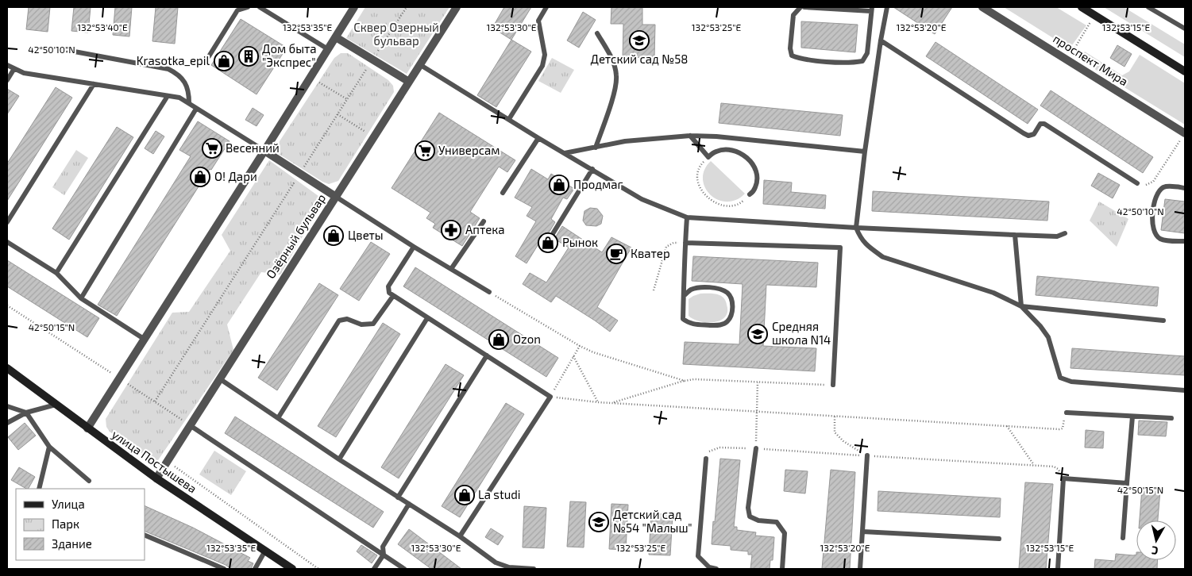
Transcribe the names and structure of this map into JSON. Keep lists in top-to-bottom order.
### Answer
{
  "streets": {
    "main road": ["улица Постышева"],
    "street": ["проспект Мира", "Озёрный бульвар"]
  },
  "crossings": [
    ["Озёрный бульвар", "улица Постышева"]
  ],
  "parks": ["Сквер Озерный бульвар"],
  "places": {
    "school or university": ["Детский сад №58", "Средняя школа N14", "Детский сад №54 \"Малыш\""],
    "building": ["Дом быта \"Экспрес\""],
    "shop": [
      "Krasotka_epil",
      "О! Дари",
      "Продмаг",
      "Цветы",
      "Рынок",
      "Ozon",
      "La studi"
    ],
    "supermarket": ["Весенний", "Универсам"],
    "pharmacy": ["Аптека"],
    "cafe": ["Кватер"]
  },
  "legend": ["Улица", "Парк", "Здание"],
  "north": "bottom",
  "coordinates": [
    "132°53'40\"E",
    "132°53'35\"E",
    "132°53'30\"E",
    "132°53'25\"E",
    "132°53'20\"E",
    "132°53'15\"E",
    "42°50'10\"N",
    "42°50'15\"N"
  ]
}
